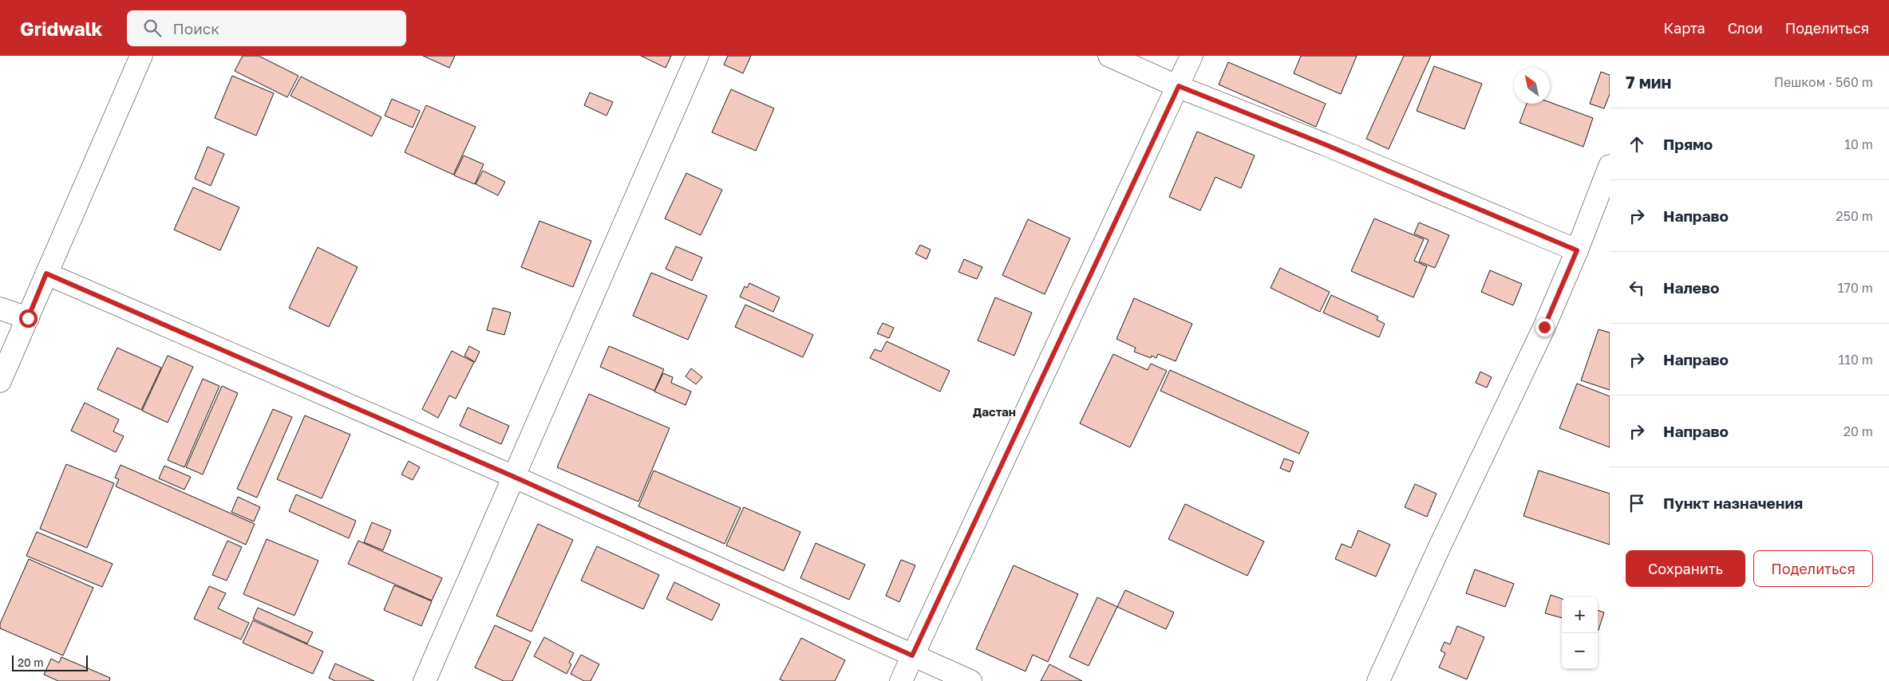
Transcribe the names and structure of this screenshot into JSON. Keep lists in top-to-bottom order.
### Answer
{
  "districts": ["Дастан"],
  "scale_bar": "20 m",
  "north": "top left",
  "page": {
    "header": "Gridwalk",
    "search": "Поиск",
    "nav": ["Карта", "Слои", "Поделиться"],
    "heading": ["7 мин", "Пешком · 560 m"],
    "list": [
      ["Прямо", "10 m"],
      ["Направо", "250 m"],
      ["Налево", "170 m"],
      ["Направо", "110 m"],
      ["Направо", "20 m"],
      "Пункт назначения"
    ],
    "buttons": ["Сохранить", "Поделиться"],
    "map_buttons": ["+", "−"],
    "scale": "20 m"
  }
}
